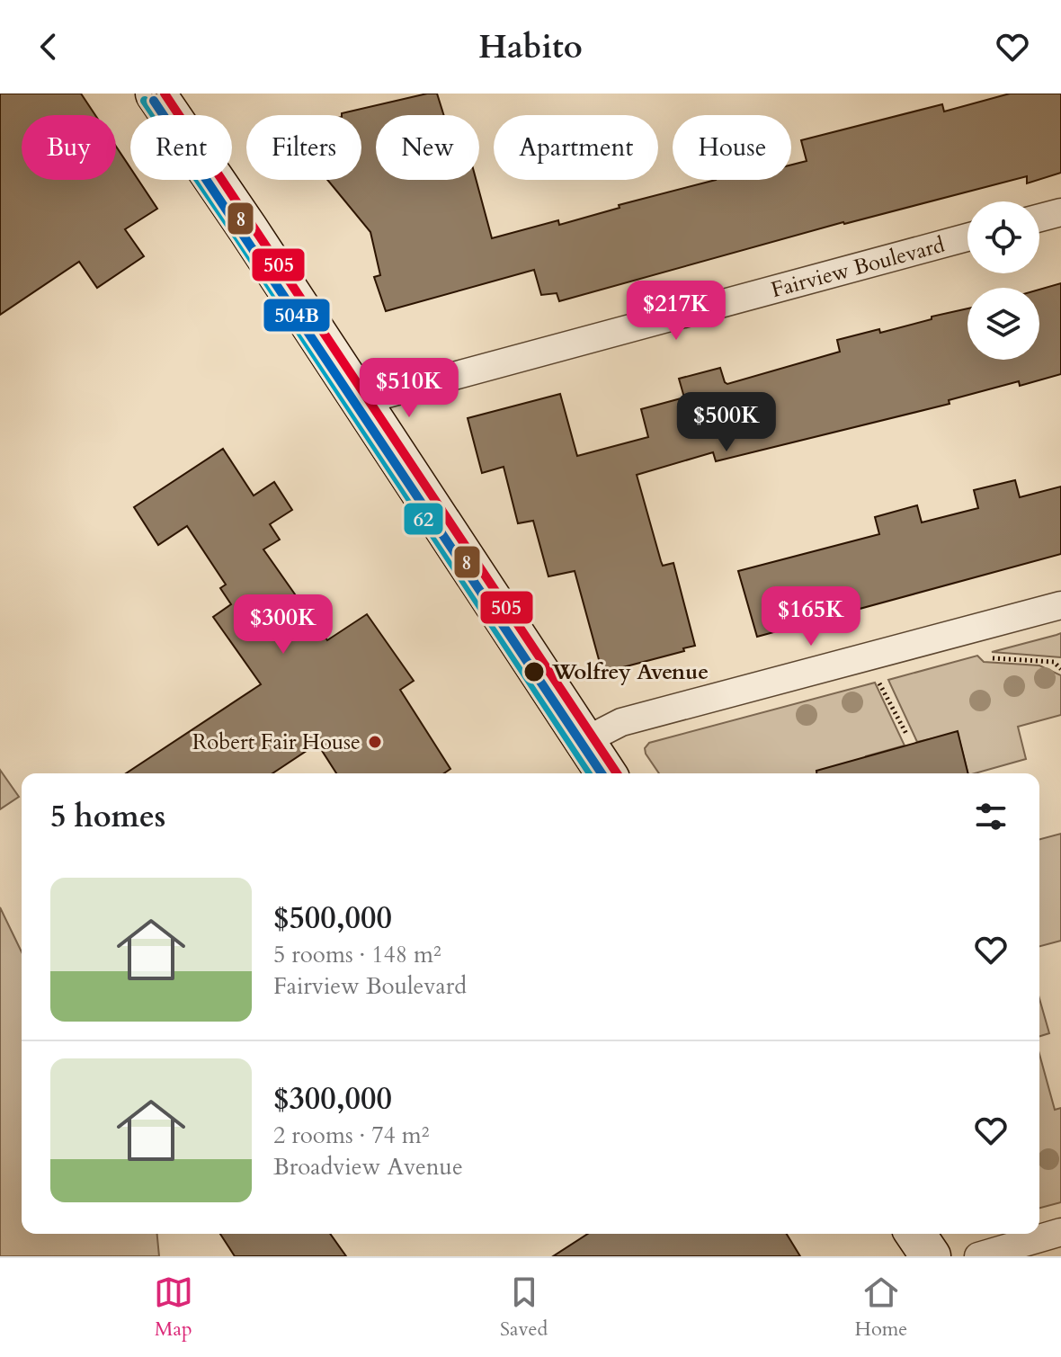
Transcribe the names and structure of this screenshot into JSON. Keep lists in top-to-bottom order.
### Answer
{
  "streets": {
    "street": ["Fairview Boulevard"]
  },
  "places": ["Wolfrey Avenue", "Robert Fair House"],
  "lines": [
    "transit line 505",
    "transit line 8",
    "transit line 504B",
    "transit line 62"
  ],
  "page": {
    "header": "Habito",
    "chip": [
      "Buy",
      "Rent",
      "Filters",
      "New",
      "Apartment",
      "House"
    ],
    "price": [
      "$217K",
      "$510K",
      "$500K",
      "$165K",
      "$300K"
    ],
    "heading": "5 homes",
    "list": [
      {
        "name": "$500,000",
        "note": "5 rooms · 148 m² · Fairview Boulevard"
      },
      {
        "name": "$300,000",
        "note": "2 rooms · 74 m² · Broadview Avenue"
      }
    ],
    "tabs": ["Map", "Saved", "Home"]
  }
}
